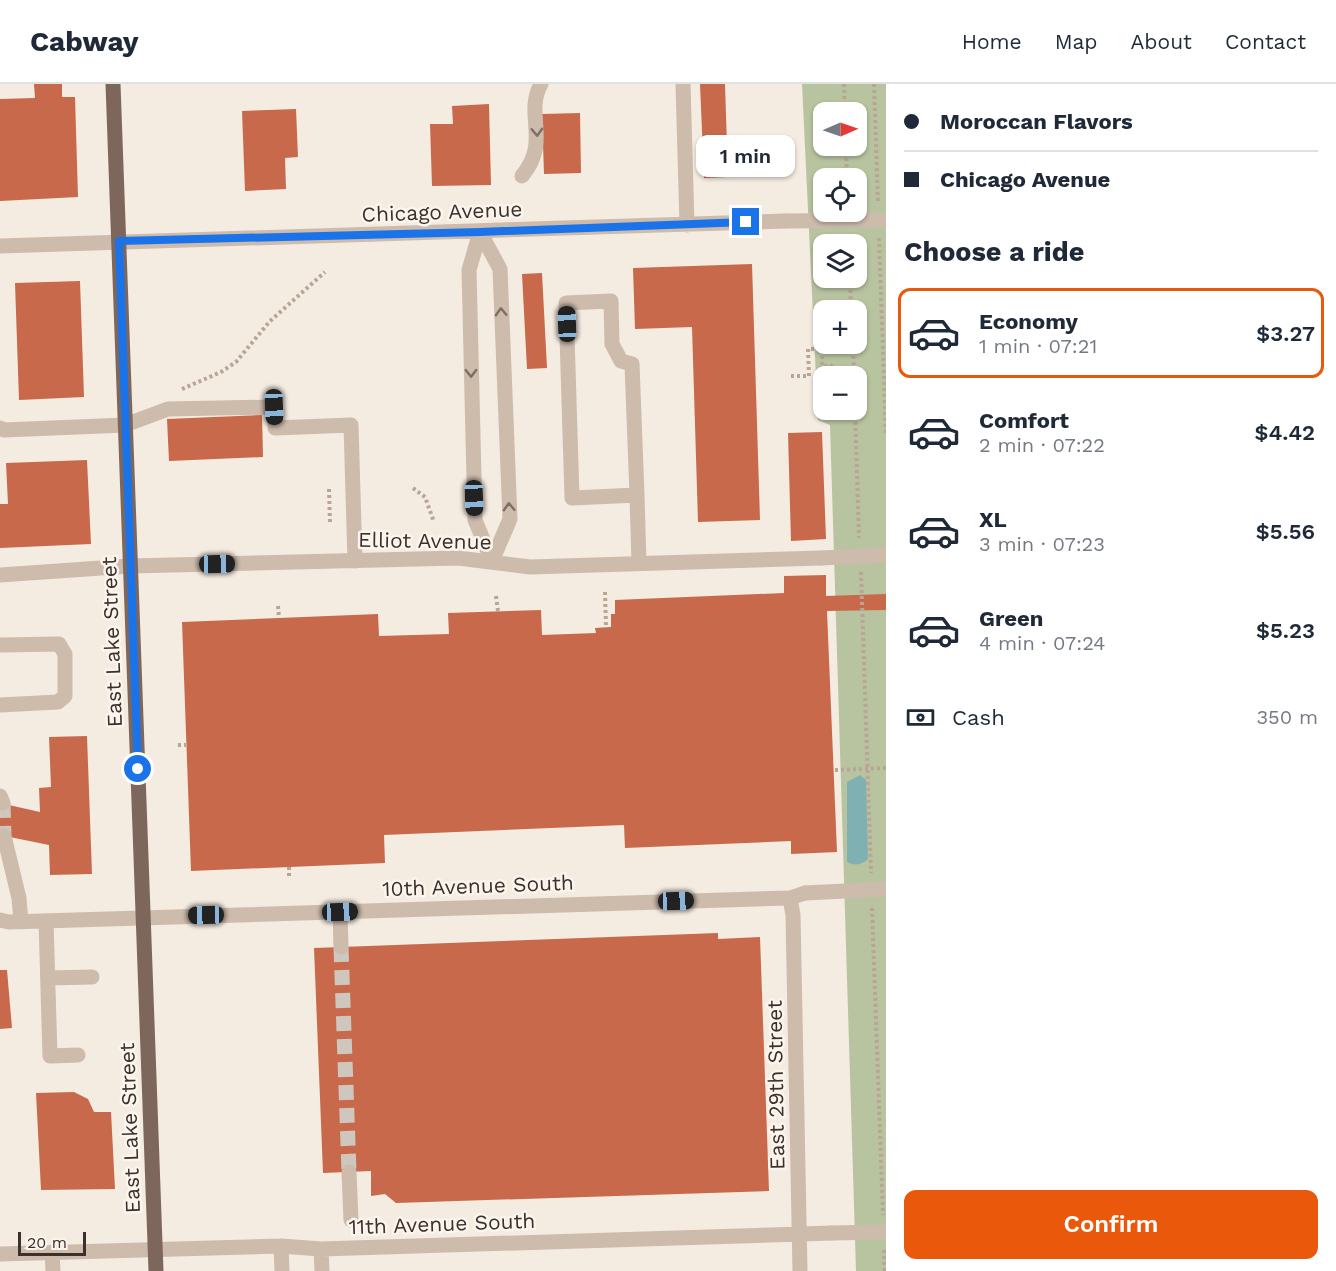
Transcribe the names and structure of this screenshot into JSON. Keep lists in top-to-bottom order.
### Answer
{
  "streets": {
    "main road": ["East Lake Street"],
    "street": [
      "Chicago Avenue",
      "Elliot Avenue",
      "10th Avenue South",
      "East 29th Street",
      "11th Avenue South"
    ]
  },
  "crossings": [
    ["Chicago Avenue", "East Lake Street"],
    ["Elliot Avenue", "East Lake Street"],
    ["East Lake Street", "10th Avenue South"],
    ["East Lake Street", "11th Avenue South"],
    ["10th Avenue South", "East 29th Street"],
    ["East 29th Street", "11th Avenue South"]
  ],
  "scale_bar": "20 m",
  "north": "right",
  "page": {
    "header": "Cabway",
    "nav": [
      "Home",
      "Map",
      "About",
      "Contact"
    ],
    "banner": ["Moroccan Flavors", "Chicago Avenue"],
    "map_buttons": ["+", "−"],
    "bubble": "1 min",
    "heading": "Choose a ride",
    "list": [
      {
        "name": "Economy",
        "note": "1 min · 07:21",
        "value": "$3.27"
      },
      {
        "name": "Comfort",
        "note": "2 min · 07:22",
        "value": "$4.42"
      },
      {
        "name": "XL",
        "note": "3 min · 07:23",
        "value": "$5.56"
      },
      {
        "name": "Green",
        "note": "4 min · 07:24",
        "value": "$5.23"
      }
    ],
    "pay": ["Cash", "350 m"],
    "buttons": "Confirm",
    "scale": "20 m"
  }
}
